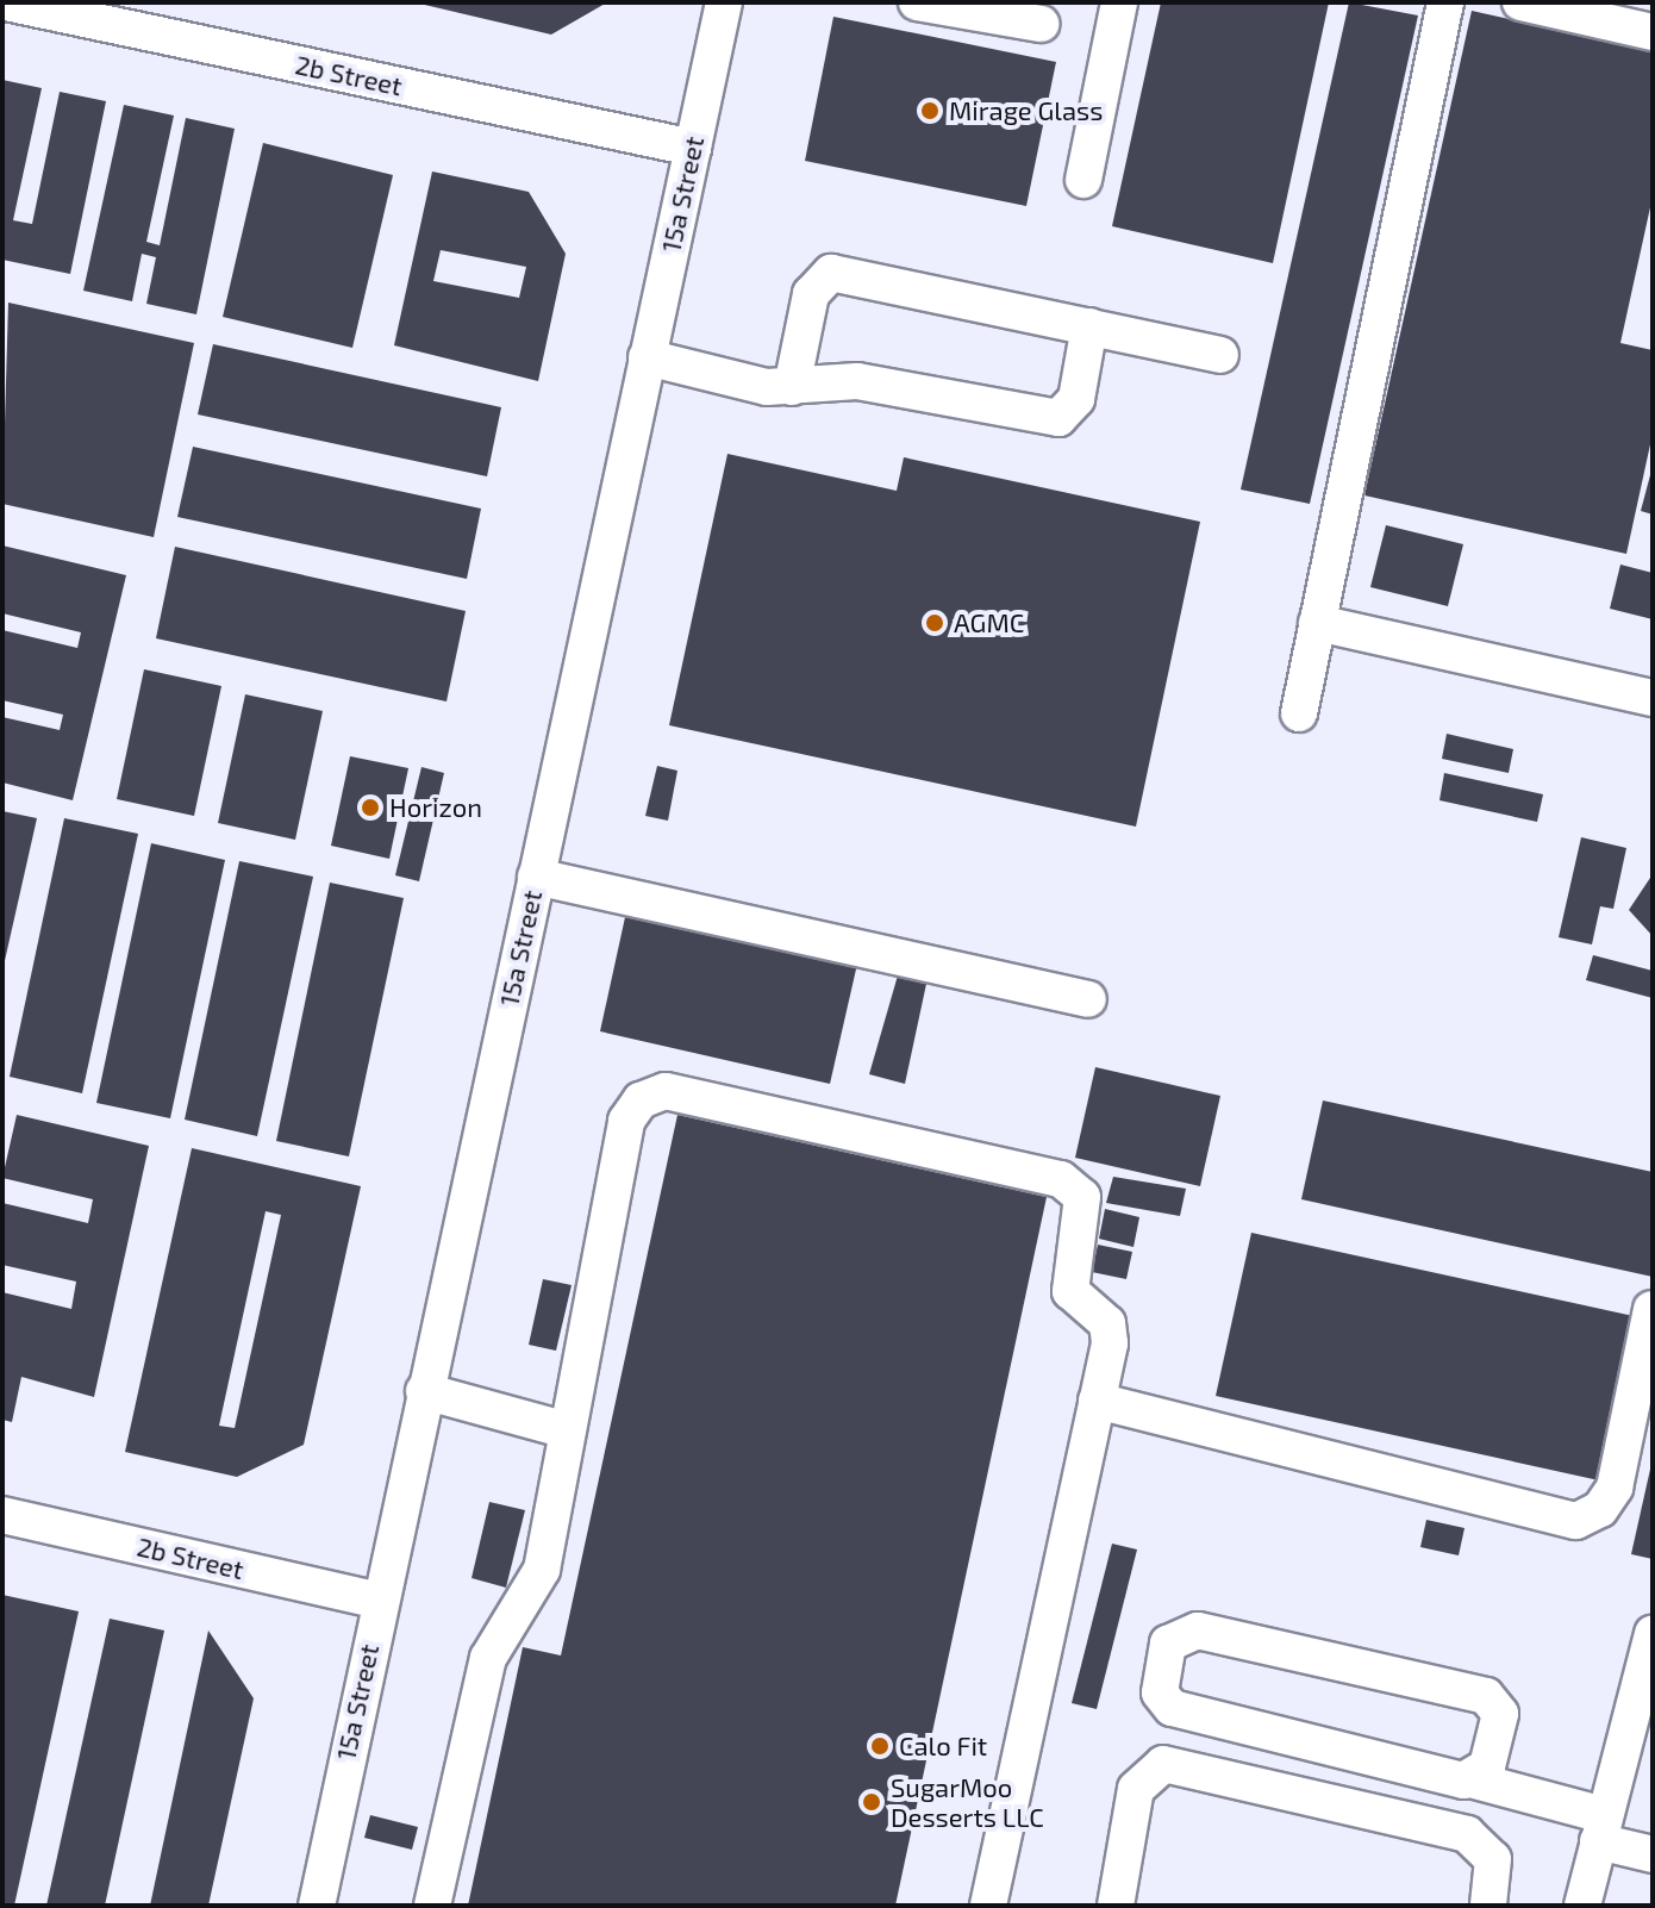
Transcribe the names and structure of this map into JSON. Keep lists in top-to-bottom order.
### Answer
{
  "streets": {
    "street": ["2b Street", "15a Street"]
  },
  "crossings": [
    ["2b Street", "15a Street"]
  ],
  "places": [
    "Mirage Glass",
    "AGMC",
    "Horizon",
    "Calo Fit",
    "SugarMoo Desserts LLC"
  ]
}
